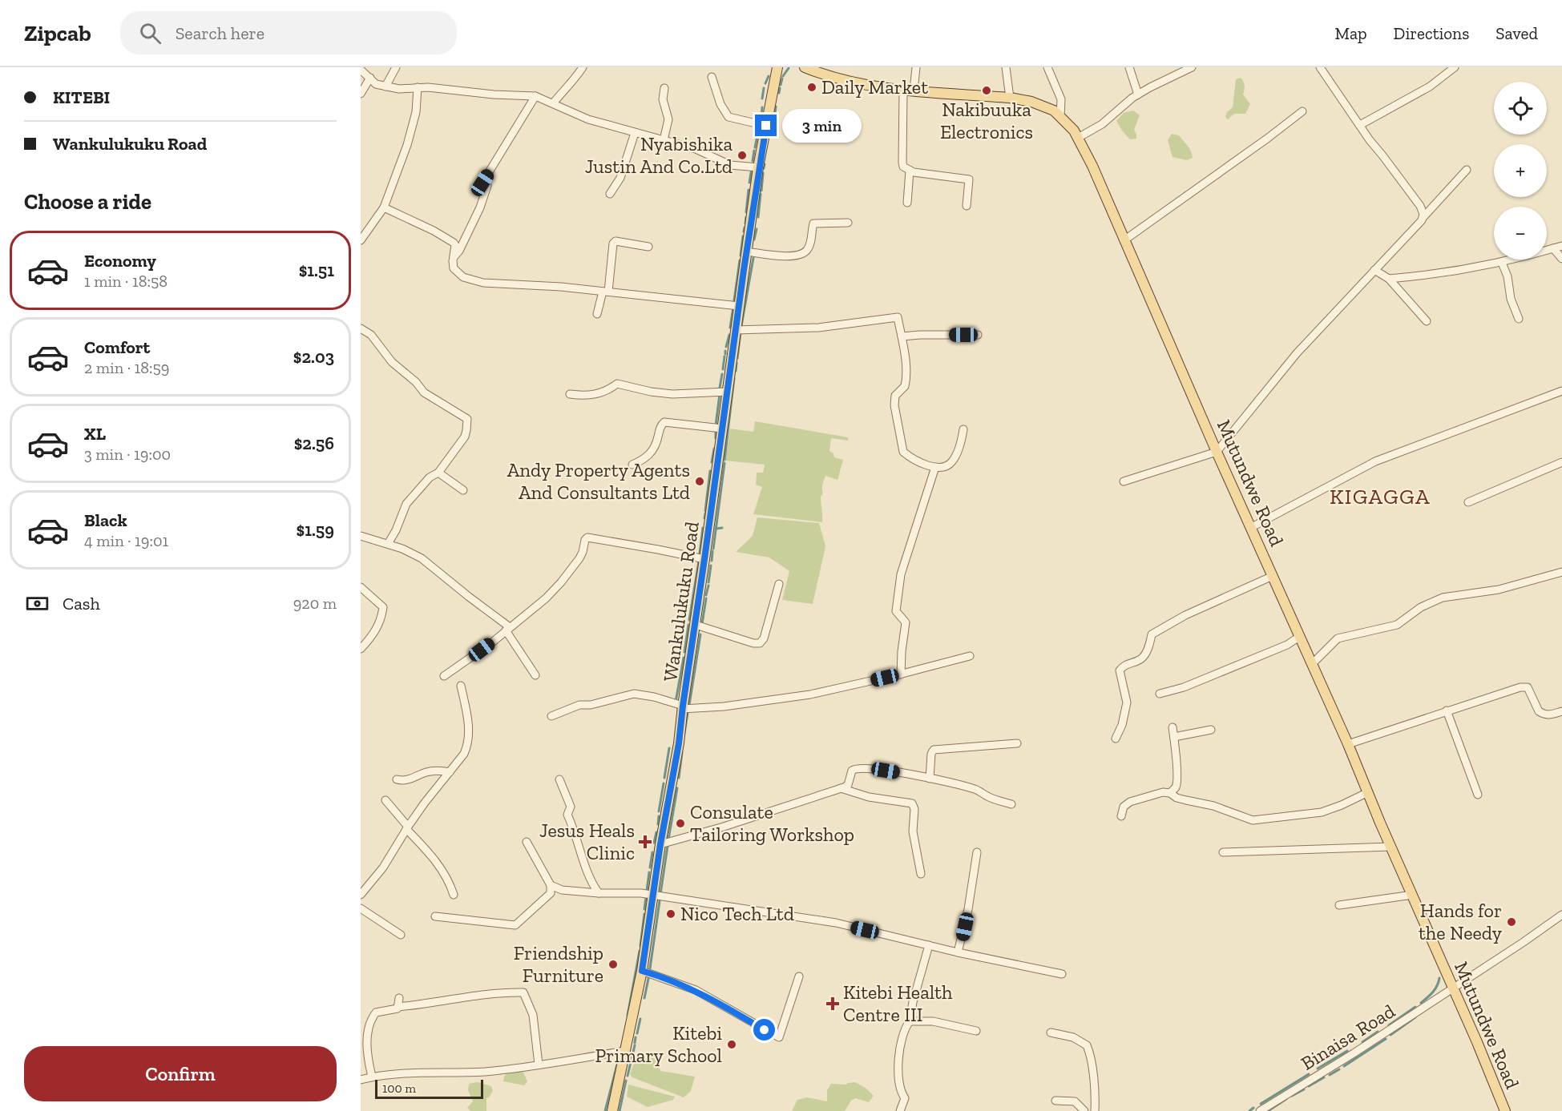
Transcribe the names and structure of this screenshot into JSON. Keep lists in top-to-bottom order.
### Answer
{
  "streets": {
    "main road": ["Mutundwe Road", "Wankulukuku Road"],
    "street": ["Binaisa Road"]
  },
  "crossings": [
    ["Mutundwe Road", "Binaisa Road"]
  ],
  "districts": ["KIGAGGA"],
  "places": {
    "other": [
      "Daily Market",
      "Nakibuuka Electronics",
      "Nyabishika Justin And Co.Ltd",
      "Andy Property Agents And Consultants Ltd",
      "Consulate Tailoring Workshop",
      "Nico Tech Ltd",
      "Hands for the Needy",
      "Friendship Furniture",
      "Kitebi Primary School"
    ],
    "health": ["Jesus Heals Clinic", "Kitebi Health Centre III"]
  },
  "scale_bar": "100 m",
  "page": {
    "header": "Zipcab",
    "search": "Search here",
    "nav": ["Map", "Directions", "Saved"],
    "banner": ["KITEBI", "Wankulukuku Road"],
    "map_buttons": ["+", "−"],
    "bubble": "3 min",
    "heading": "Choose a ride",
    "list": [
      {
        "name": "Economy",
        "note": "1 min · 18:58",
        "value": "$1.51"
      },
      {
        "name": "Comfort",
        "note": "2 min · 18:59",
        "value": "$2.03"
      },
      {
        "name": "XL",
        "note": "3 min · 19:00",
        "value": "$2.56"
      },
      {
        "name": "Black",
        "note": "4 min · 19:01",
        "value": "$1.59"
      }
    ],
    "pay": ["Cash", "920 m"],
    "buttons": "Confirm",
    "scale": "100 m"
  }
}
